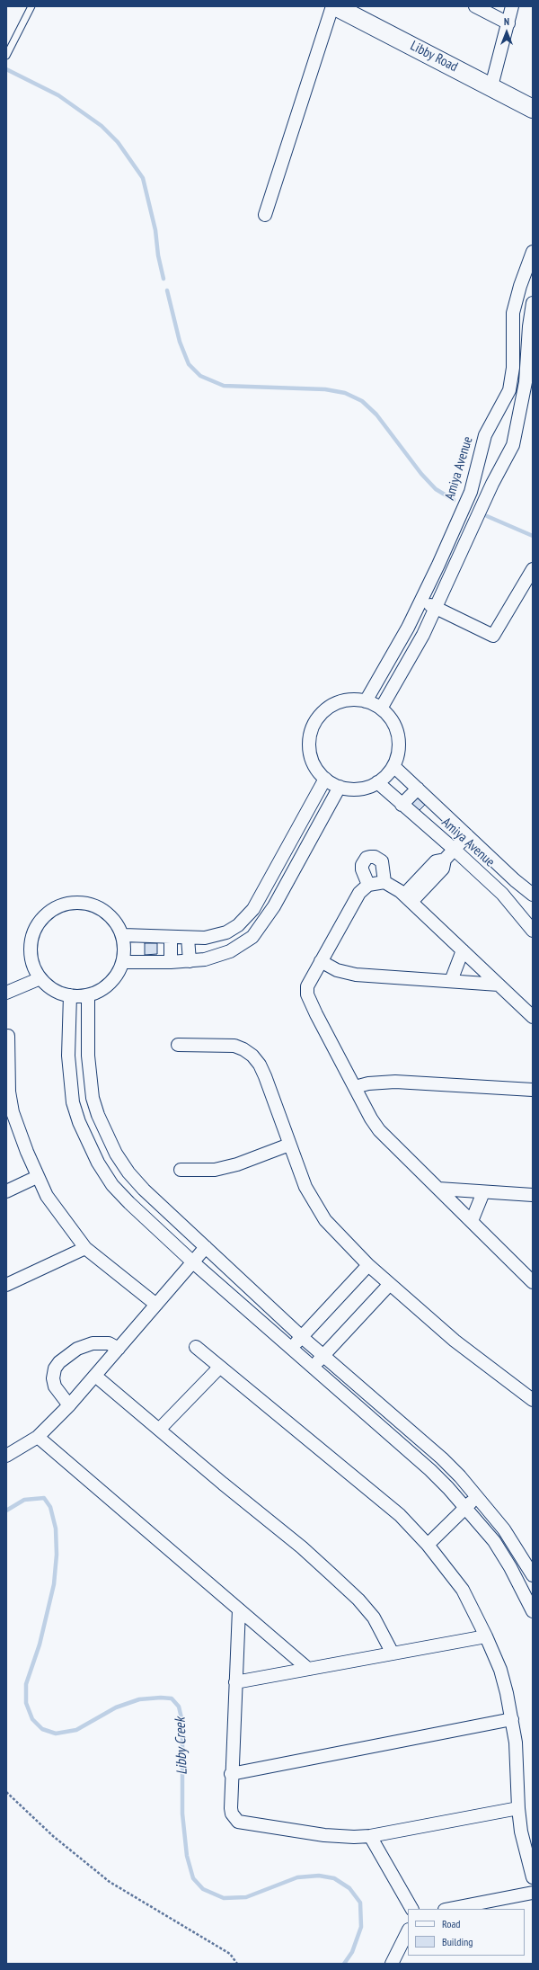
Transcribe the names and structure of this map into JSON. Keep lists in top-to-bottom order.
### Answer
{
  "streets": {
    "main road": ["Libby Road"],
    "street": ["Amiya Avenue"]
  },
  "water": ["Libby Creek"],
  "legend": ["Road", "Building"],
  "north": "top"
}
